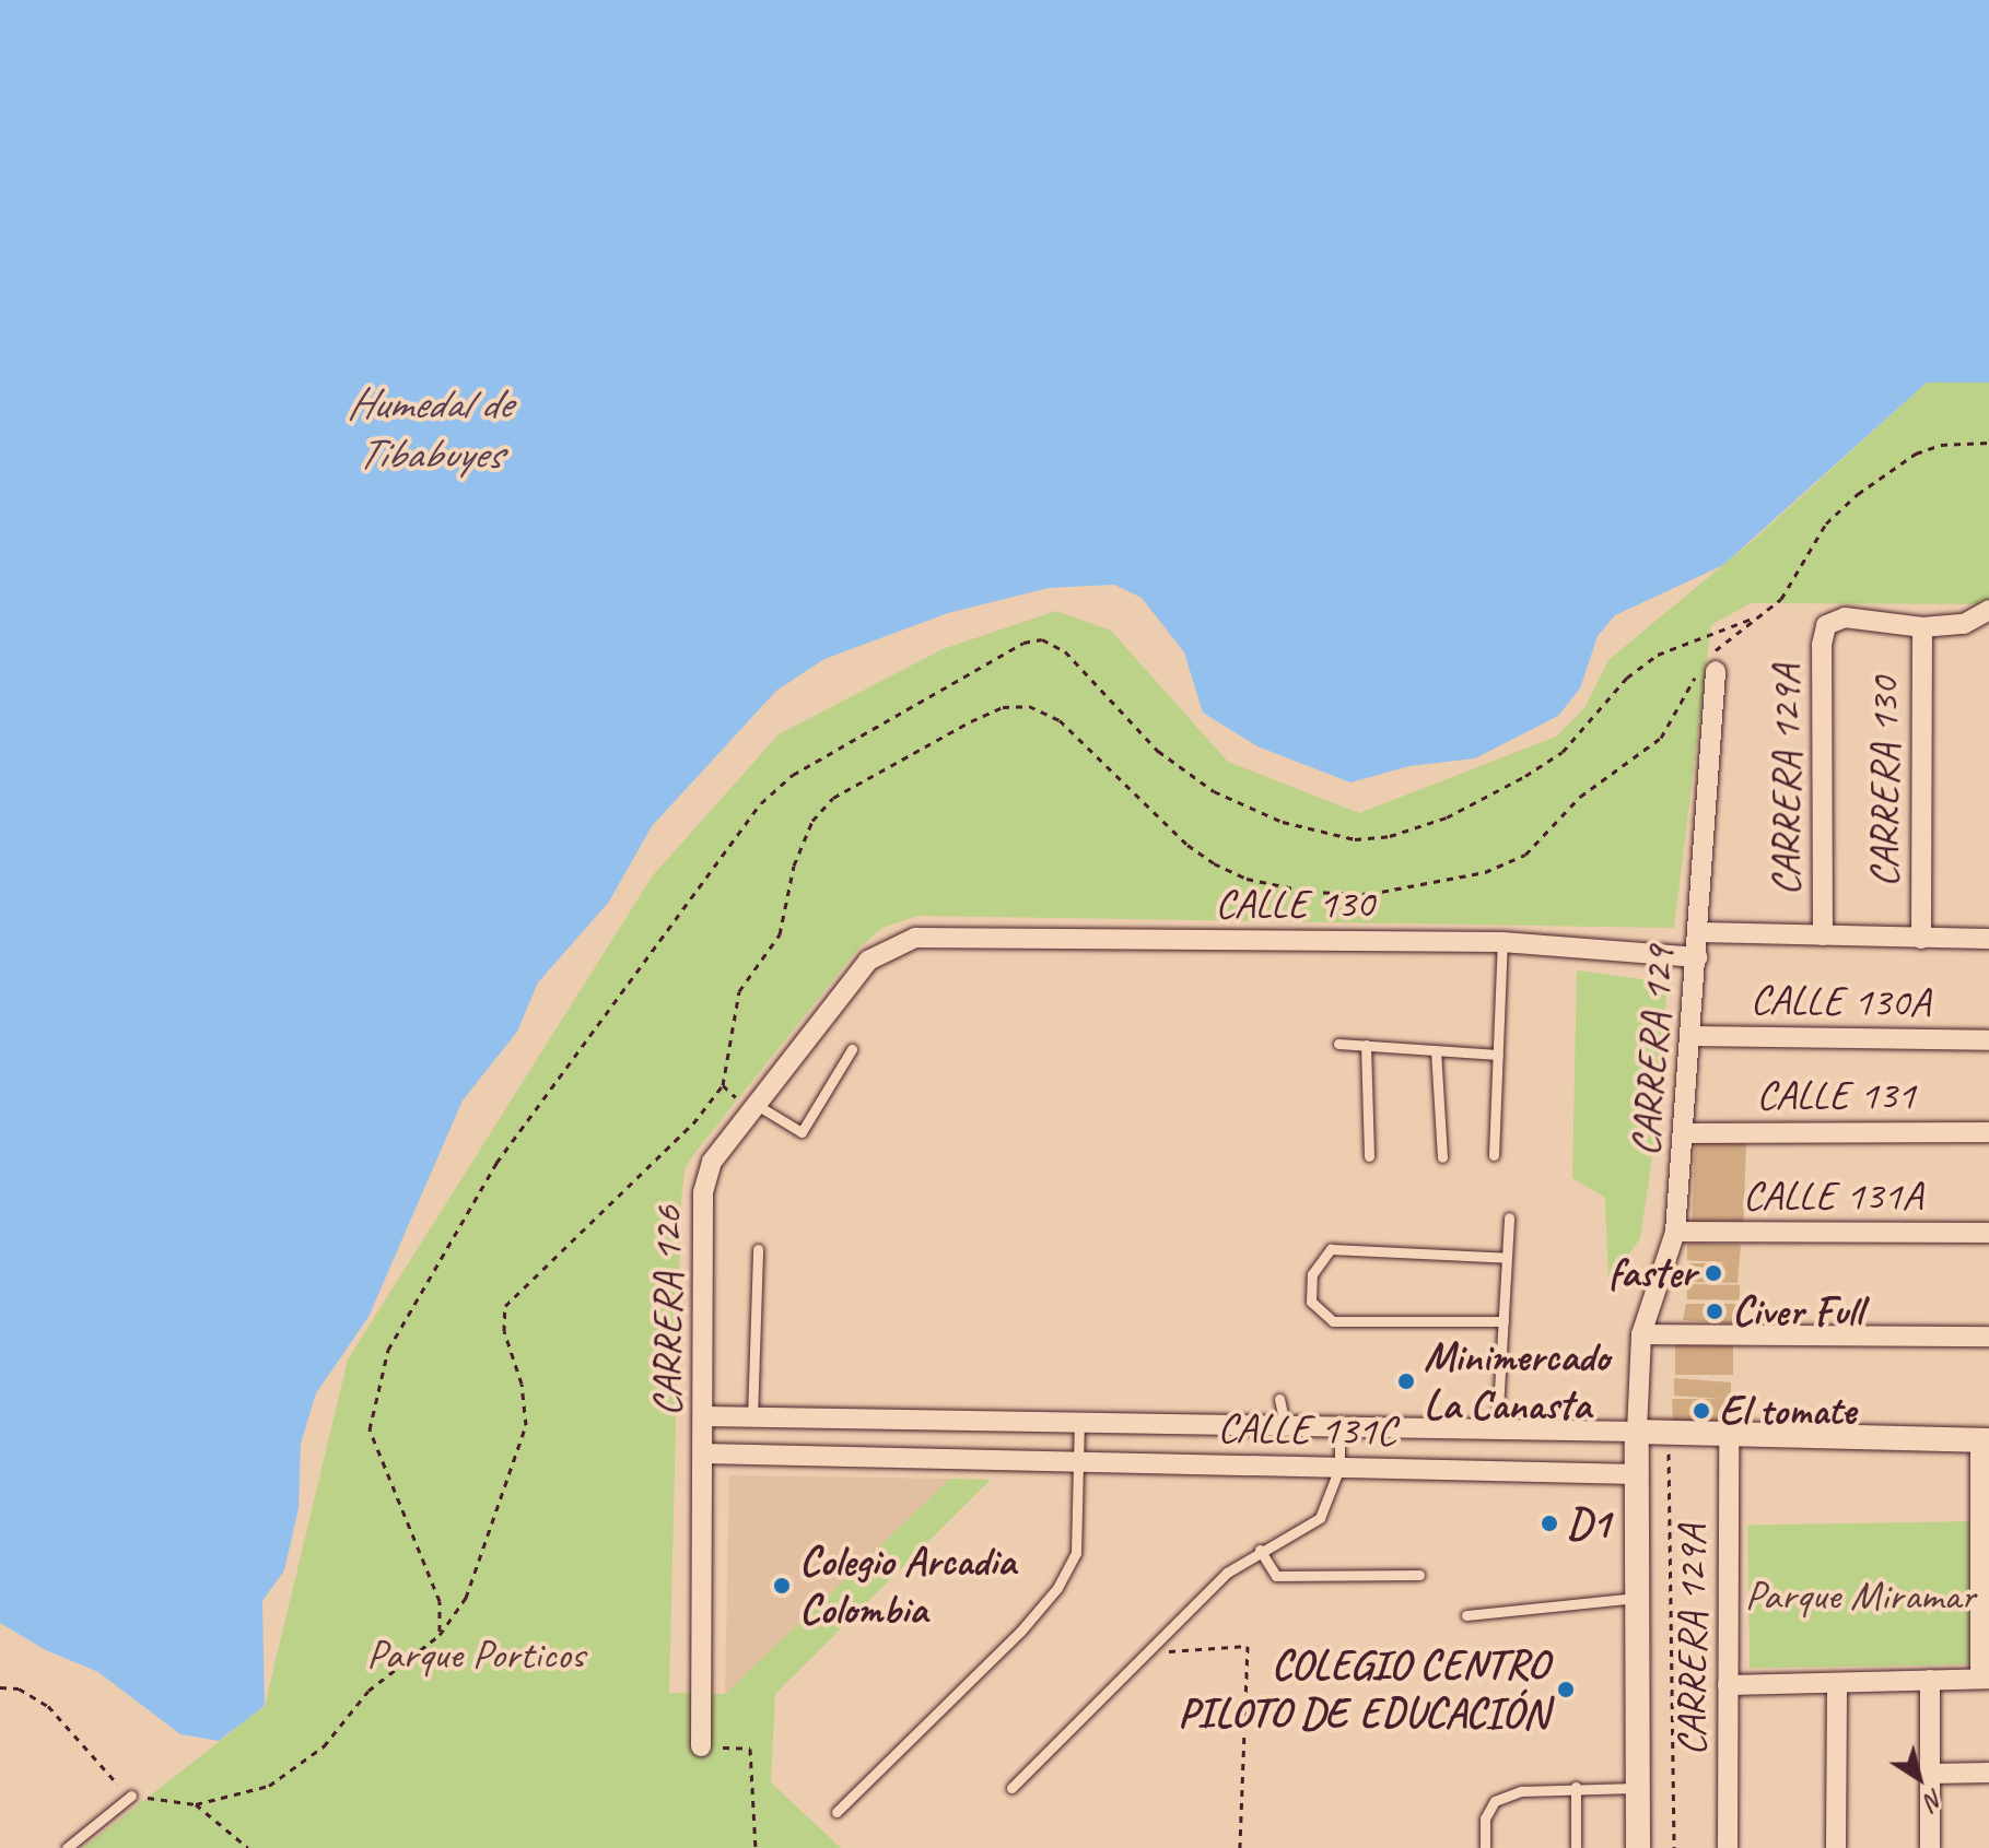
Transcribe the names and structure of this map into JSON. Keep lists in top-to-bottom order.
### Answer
{
  "streets": {
    "street": [
      "CARRERA 129A",
      "CARRERA 130",
      "CALLE 130",
      "CALLE 130A",
      "CARRERA 129",
      "CALLE 131",
      "CALLE 131A",
      "CARRERA 126",
      "CALLE 131C"
    ]
  },
  "crossings": [
    ["CARRERA 129A", "CARRERA 130"],
    ["CALLE 130", "CARRERA 129"],
    ["CALLE 130", "CARRERA 126"],
    ["CALLE 130A", "CARRERA 129"],
    ["CARRERA 129", "CALLE 131"],
    ["CARRERA 129", "CALLE 131A"],
    ["CARRERA 129", "CALLE 131C"],
    ["CARRERA 126", "CALLE 131C"]
  ],
  "water": ["Humedal de Tibabuyes"],
  "parks": ["Parque Miramar", "Parque Porticos"],
  "places": [
    "faster",
    "Civer Full",
    "Minimercado La Canasta",
    "El tomate",
    "D1",
    "Colegio Arcadia Colombia",
    "COLEGIO CENTRO PILOTO DE EDUCACIÓN"
  ],
  "north": "bottom right"
}
